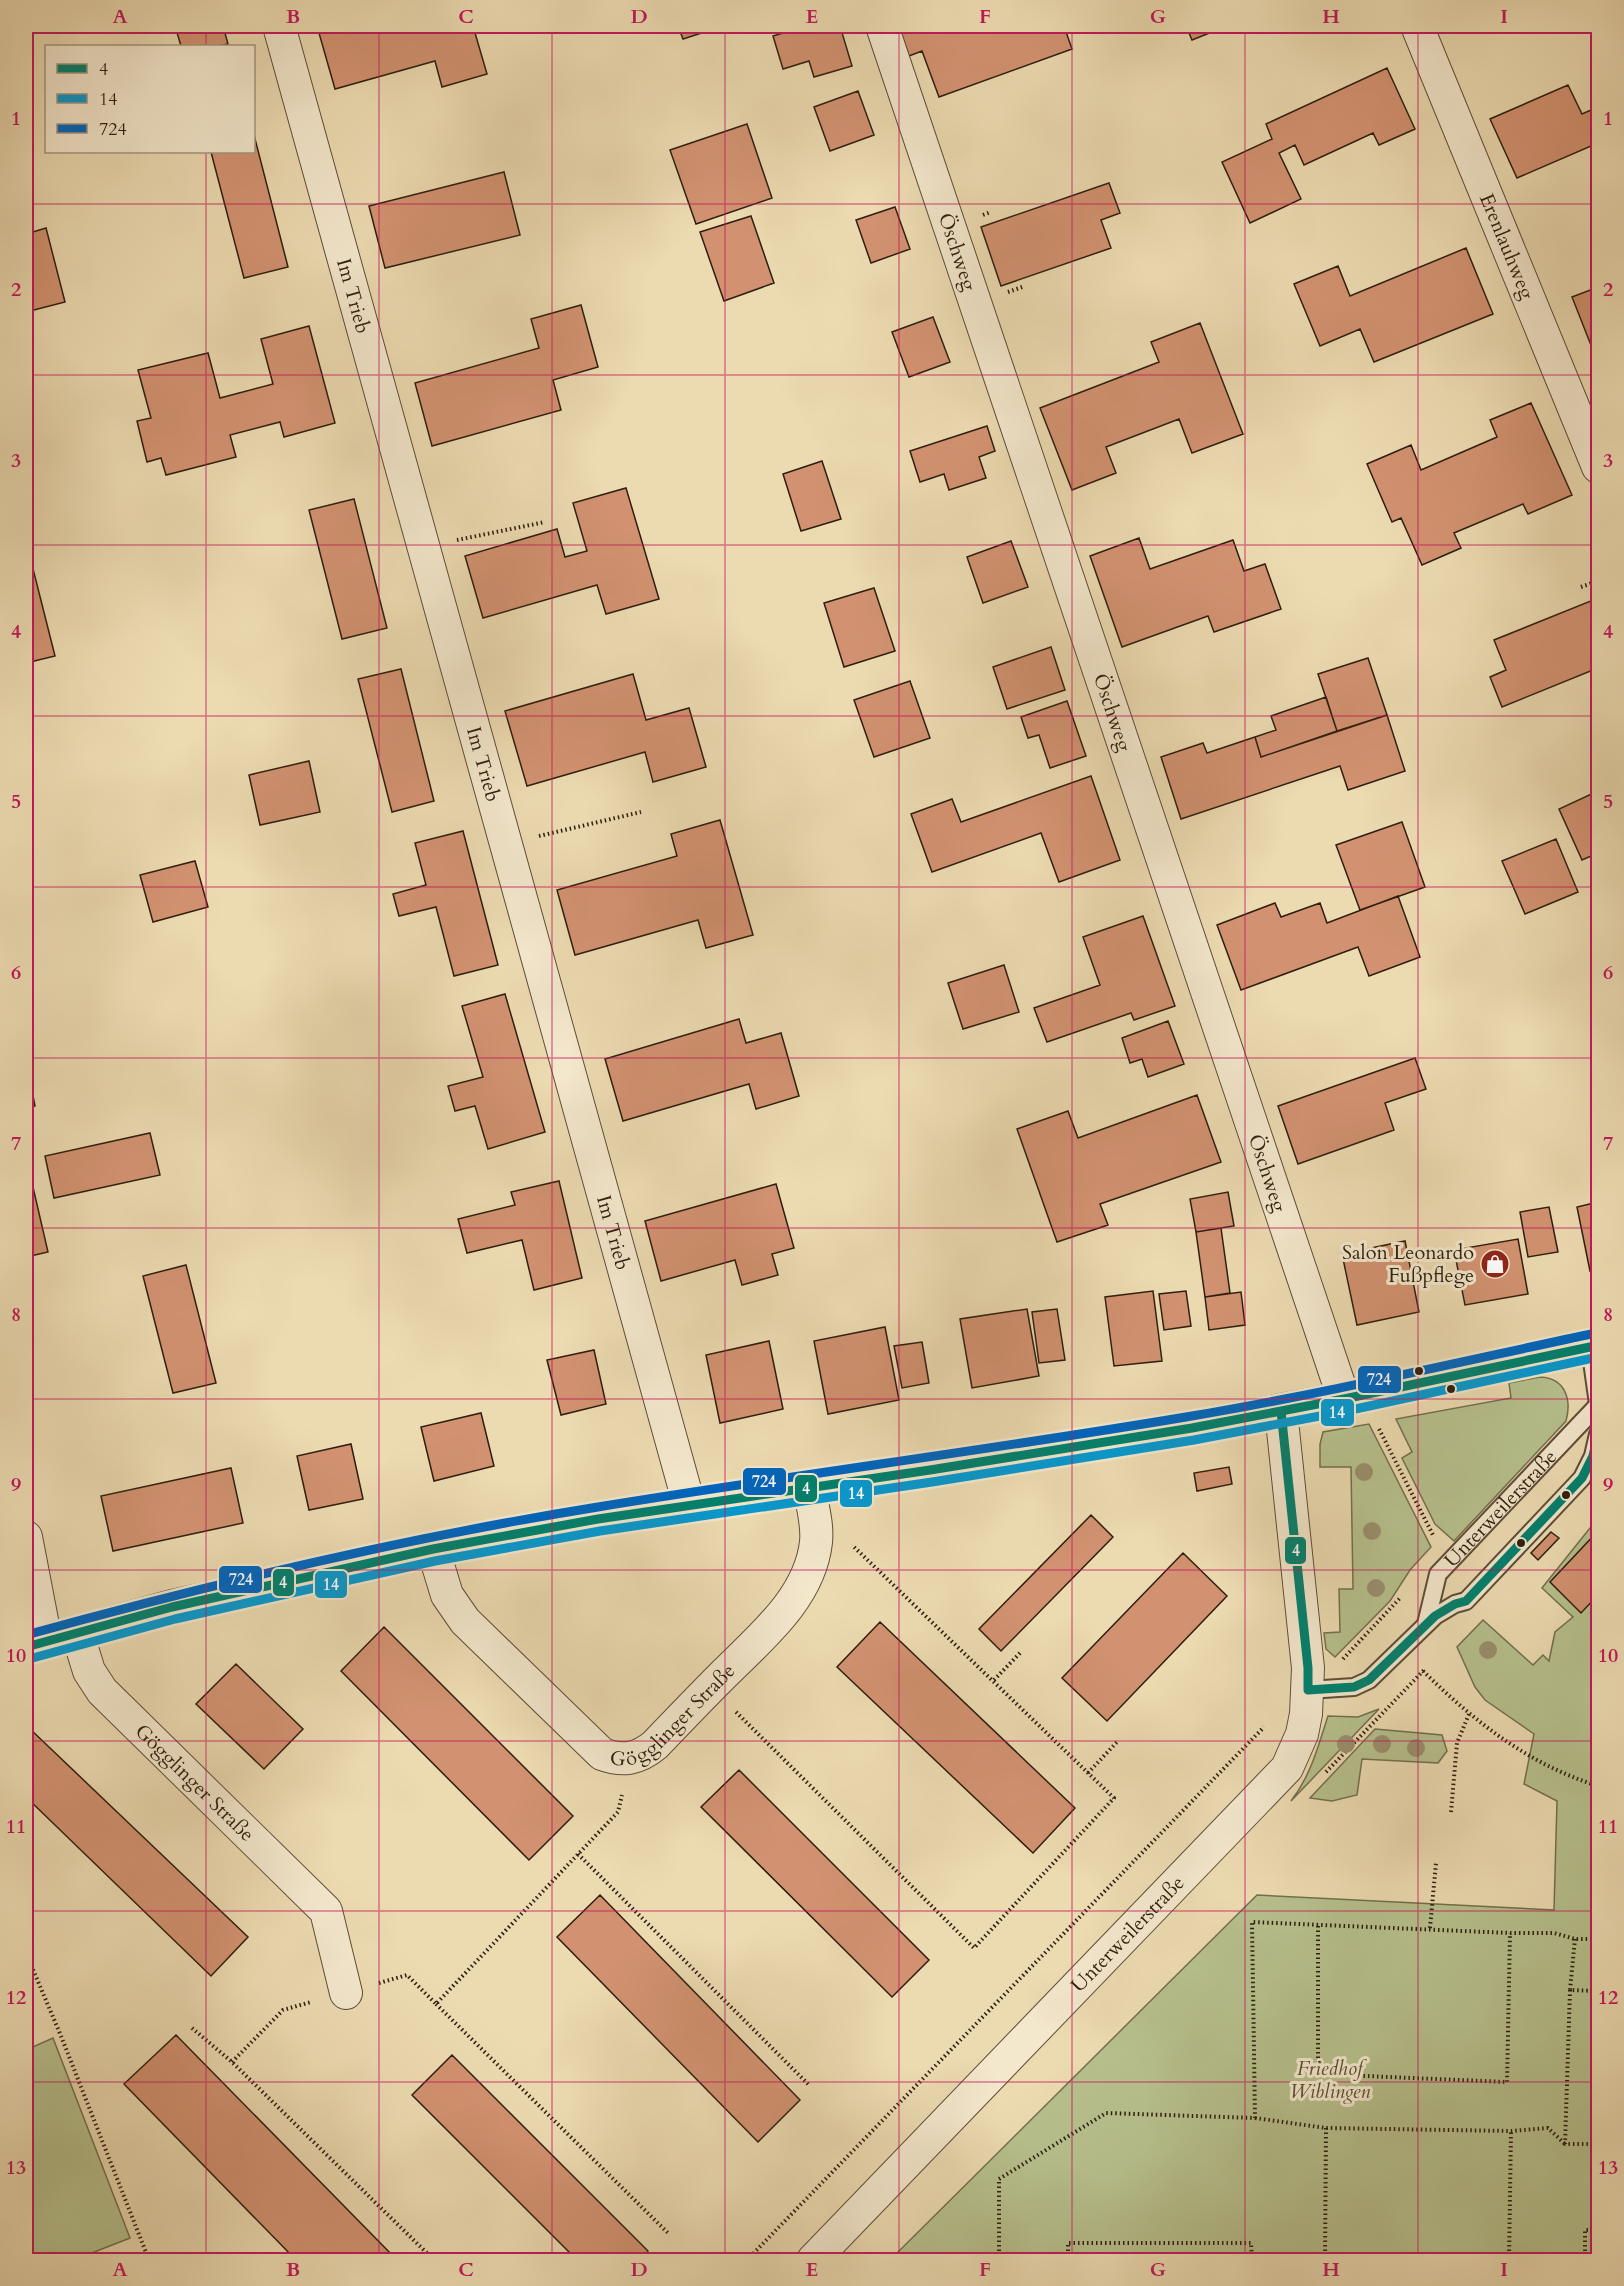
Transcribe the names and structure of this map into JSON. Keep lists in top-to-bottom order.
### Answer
{
  "streets": {
    "street": [
      "Erenlauhweg",
      "Öschweg",
      "Im Trieb",
      "Unterweilerstraße",
      "Gögglinger Straße"
    ]
  },
  "parks": ["Friedhof Wiblingen"],
  "places": {
    "shop": ["Salon Leonardo Fußpflege"]
  },
  "lines": ["transit line 724", "transit line 4", "transit line 14"],
  "legend": ["4", "14", "724"],
  "grid": {
    "columns": [
      "A",
      "B",
      "C",
      "D",
      "E",
      "F",
      "G",
      "H",
      "I"
    ],
    "rows": [
      "1",
      "2",
      "3",
      "4",
      "5",
      "6",
      "7",
      "8",
      "9",
      "10",
      "11",
      "12",
      "13"
    ]
  }
}
